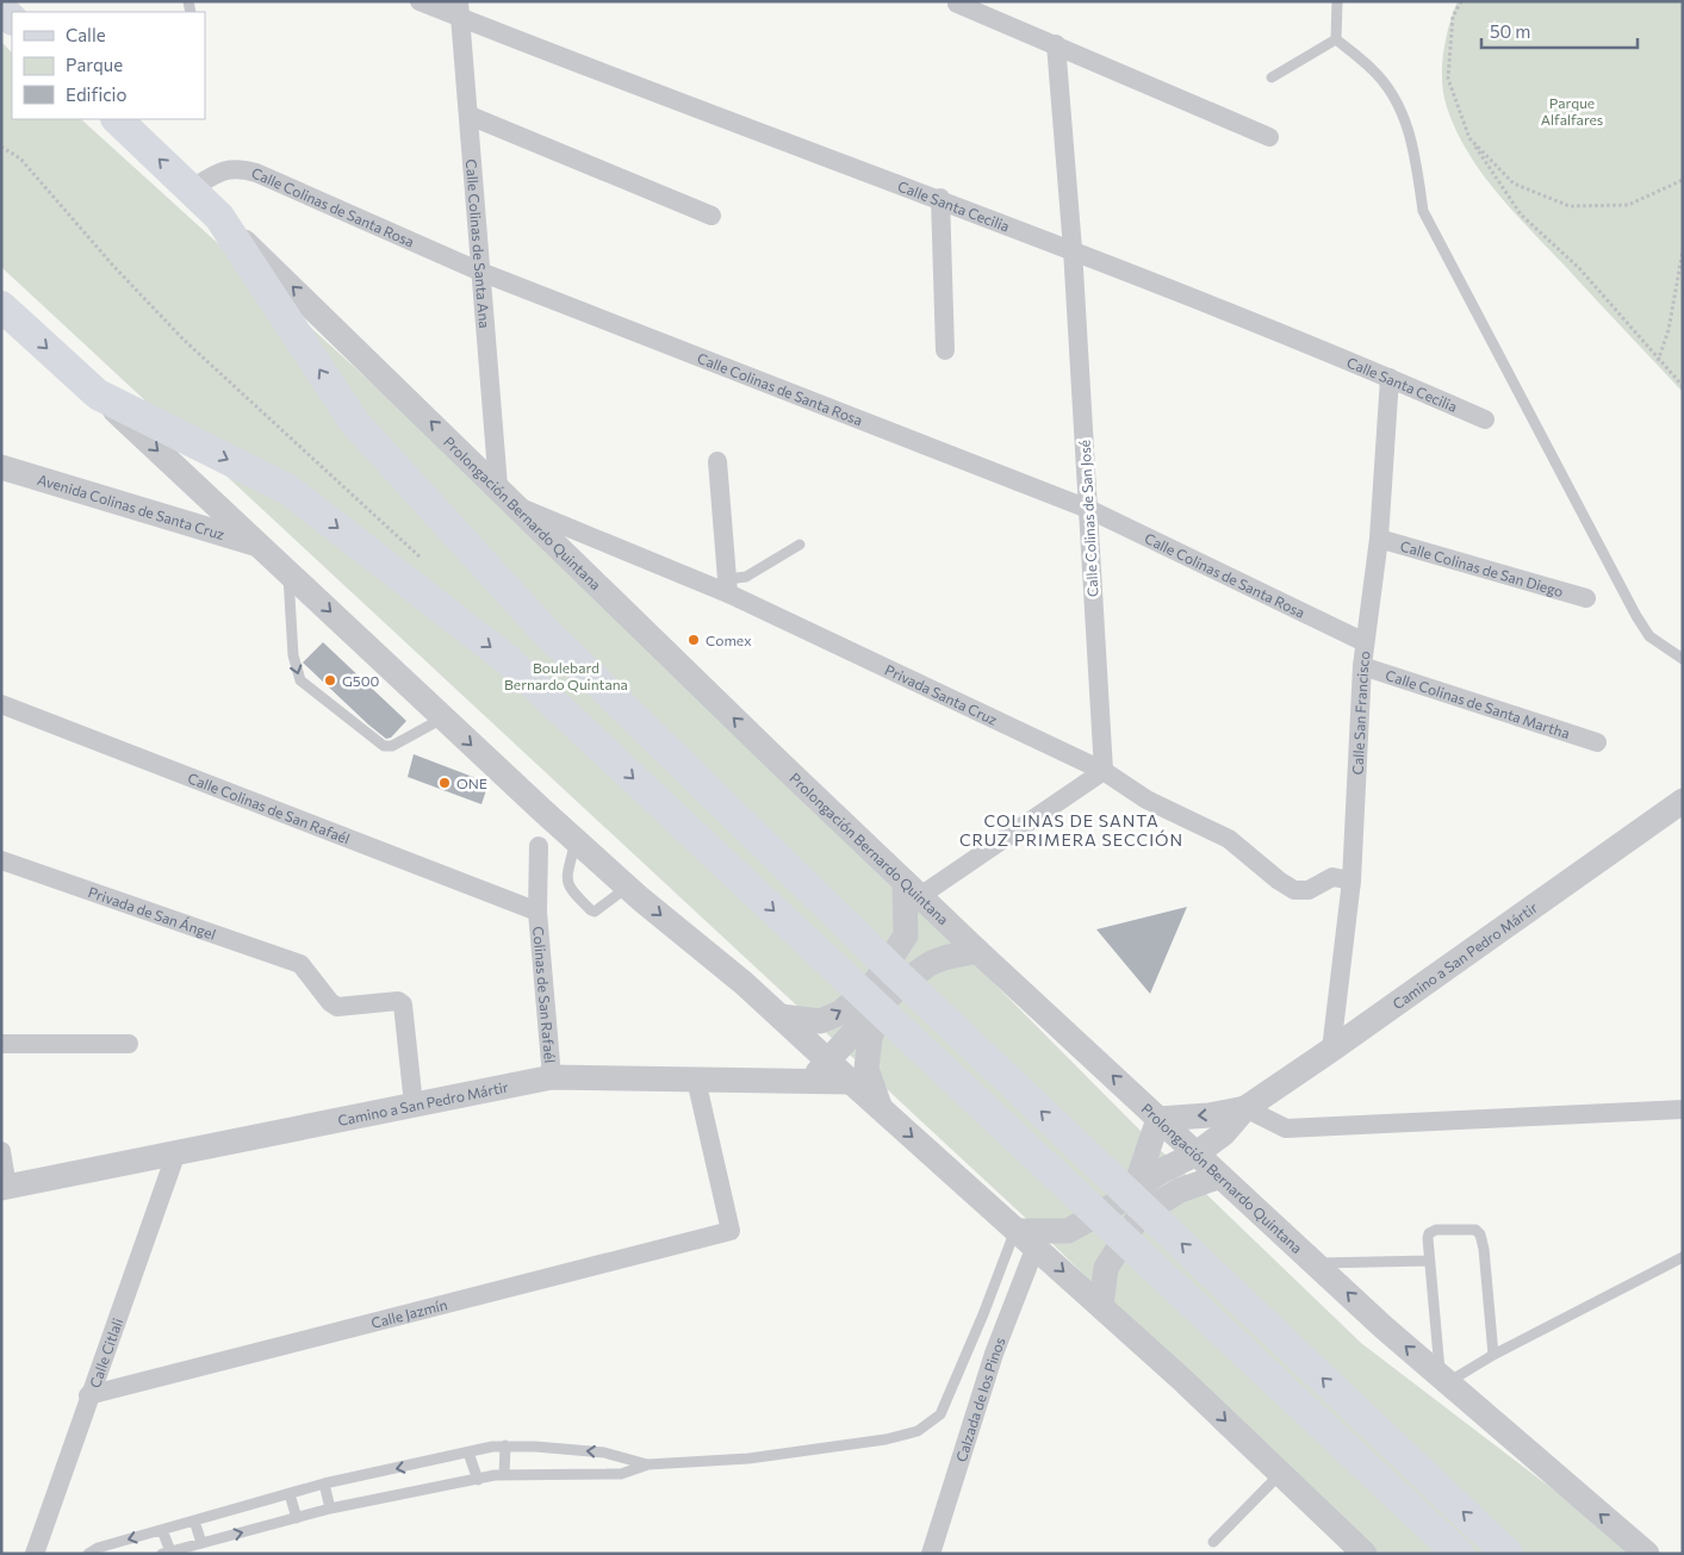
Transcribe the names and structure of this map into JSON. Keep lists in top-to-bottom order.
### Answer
{
  "streets": {
    "main road": ["Prolongación Bernardo Quintana"],
    "street": [
      "Calle Santa Cecilia",
      "Calle Colinas de Santa Rosa",
      "Calle Colinas de Santa Ana",
      "Avenida Colinas de Santa Cruz",
      "Calle Colinas de San José",
      "Calle Colinas de San Diego",
      "Privada Santa Cruz",
      "Calle Colinas de Santa Martha",
      "Calle San Francisco",
      "Calle Colinas de San Rafaél",
      "Privada de San Ángel",
      "Camino a San Pedro Mártir",
      "Colinas de San Rafaél",
      "Calle Jazmín",
      "Calle Citlali",
      "Calzada de los Pinos"
    ]
  },
  "crossings": [
    ["Calle Santa Cecilia", "Calle Colinas de Santa Ana"],
    ["Calle Santa Cecilia", "Calle Colinas de San José"],
    ["Calle Santa Cecilia", "Calle San Francisco"],
    ["Calle Colinas de Santa Rosa", "Calle Colinas de Santa Ana"],
    ["Calle Colinas de Santa Rosa", "Prolongación Bernardo Quintana"],
    ["Calle Colinas de Santa Rosa", "Calle Colinas de San José"],
    ["Calle Colinas de Santa Rosa", "Calle San Francisco"],
    ["Calle Colinas de Santa Ana", "Prolongación Bernardo Quintana"],
    ["Prolongación Bernardo Quintana", "Privada Santa Cruz"],
    ["Prolongación Bernardo Quintana", "Camino a San Pedro Mártir"],
    ["Calle Colinas de San José", "Privada Santa Cruz"],
    ["Calle Colinas de San Diego", "Calle San Francisco"],
    ["Privada Santa Cruz", "Calle San Francisco"],
    ["Calle Colinas de Santa Martha", "Calle San Francisco"],
    ["Calle San Francisco", "Camino a San Pedro Mártir"],
    ["Calle Colinas de San Rafaél", "Colinas de San Rafaél"],
    ["Privada de San Ángel", "Camino a San Pedro Mártir"],
    ["Camino a San Pedro Mártir", "Colinas de San Rafaél"],
    ["Camino a San Pedro Mártir", "Calle Jazmín"],
    ["Camino a San Pedro Mártir", "Calle Citlali"],
    ["Camino a San Pedro Mártir", "Calzada de los Pinos"],
    ["Calle Jazmín", "Calle Citlali"]
  ],
  "districts": ["COLINAS DE SANTA CRUZ PRIMERA SECCIÓN"],
  "parks": ["Parque Alfalfares", "Boulebard Bernardo Quintana"],
  "places": ["Comex", "G500", "ONE"],
  "legend": ["Calle", "Parque", "Edificio"],
  "scale_bar": "50 m"
}
